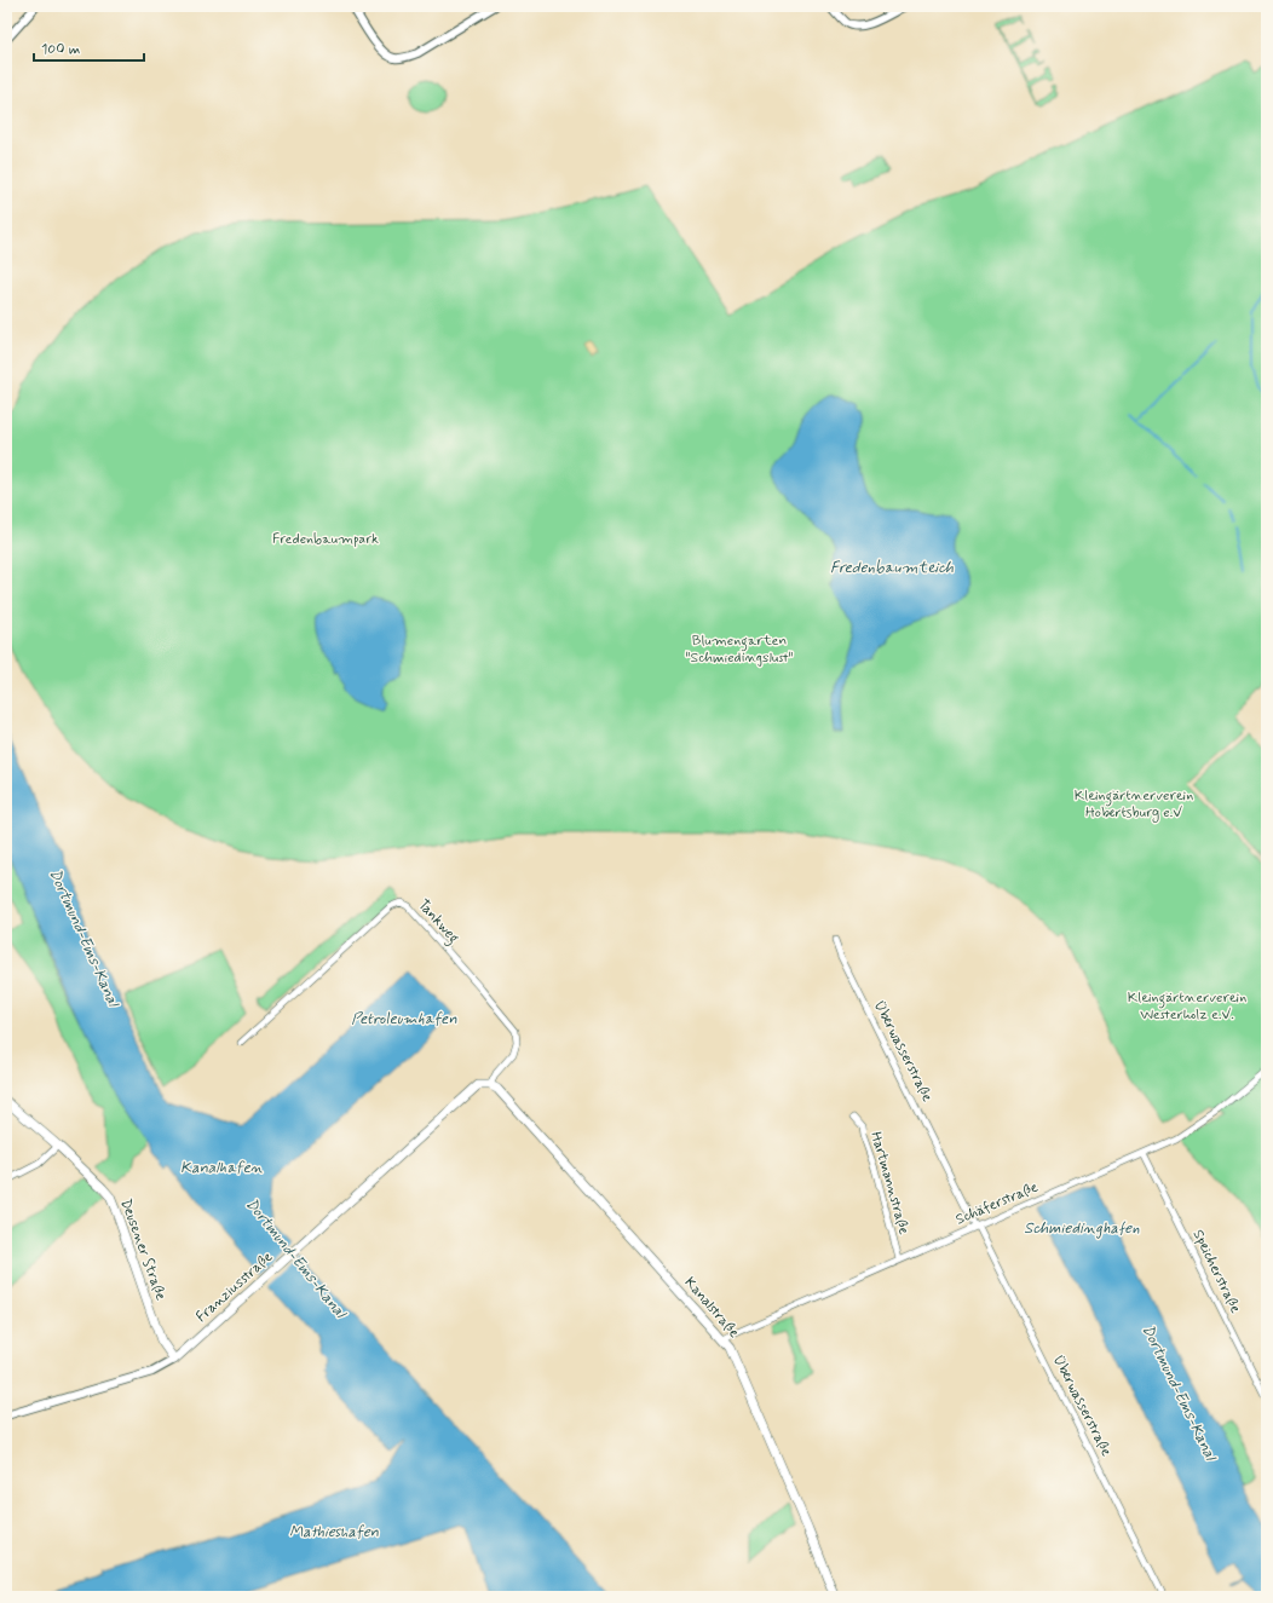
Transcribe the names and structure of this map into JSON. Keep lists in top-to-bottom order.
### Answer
{
  "streets": {
    "main road": ["Deusener Straße", "Franziusstraße", "Kanalstraße"],
    "street": [
      "Tankweg",
      "Überwasserstraße",
      "Hartmannstraße",
      "Schäferstraße",
      "Speicherstraße"
    ]
  },
  "crossings": [
    ["Tankweg", "Franziusstraße"],
    ["Tankweg", "Kanalstraße"],
    ["Überwasserstraße", "Schäferstraße"],
    ["Hartmannstraße", "Schäferstraße"],
    ["Schäferstraße", "Speicherstraße"],
    ["Schäferstraße", "Kanalstraße"],
    ["Deusener Straße", "Franziusstraße"],
    ["Franziusstraße", "Kanalstraße"]
  ],
  "water": [
    "Fredenbaumteich",
    "Dortmund-Ems-Kanal",
    "Petroleumhafen",
    "Kanalhafen",
    "Schmiedinghafen",
    "Mathieshafen"
  ],
  "parks": [
    "Fredenbaumpark",
    "Blumengarten \"Schmiedingslust\"",
    "Kleingärtnerverein Hobertsburg e.V",
    "Kleingärtnerverein Westerholz e.V."
  ],
  "scale_bar": "100 m"
}
